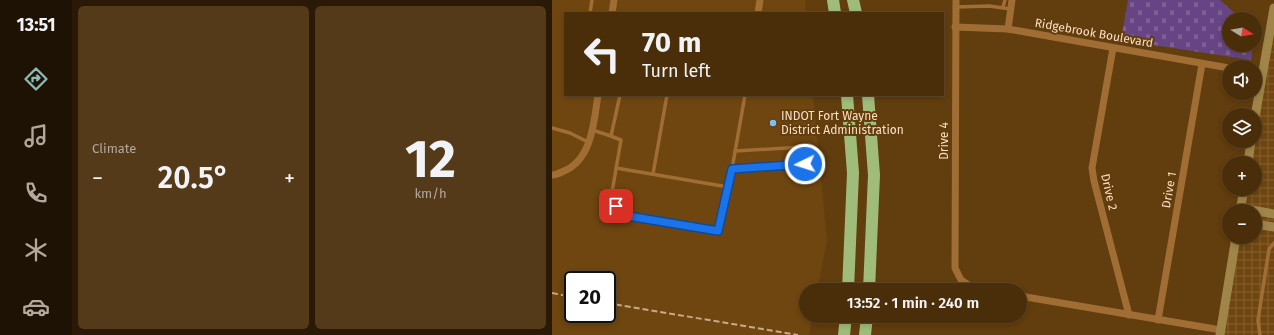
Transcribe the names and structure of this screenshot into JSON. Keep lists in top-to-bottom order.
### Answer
{
  "streets": {
    "street": [
      "Ridgebrook Boulevard",
      "Drive 4",
      "Drive 1",
      "Drive 2"
    ]
  },
  "crossings": [
    ["Ridgebrook Boulevard", "Drive 4"],
    ["Ridgebrook Boulevard", "Drive 1"],
    ["Ridgebrook Boulevard", "Drive 2"]
  ],
  "places": ["INDOT Fort Wayne District Administration"],
  "north": "right",
  "page": {
    "tabs": "13:51",
    "tile": [
      "Climate",
      ["12", "km/h"]
    ],
    "map_buttons": ["+", "−"],
    "turn": ["70 m", "Turn left"],
    "heat": ["−", "20.5°", "+"],
    "limit": "20",
    "trip": "13:52 · 1 min · 240 m"
  }
}
